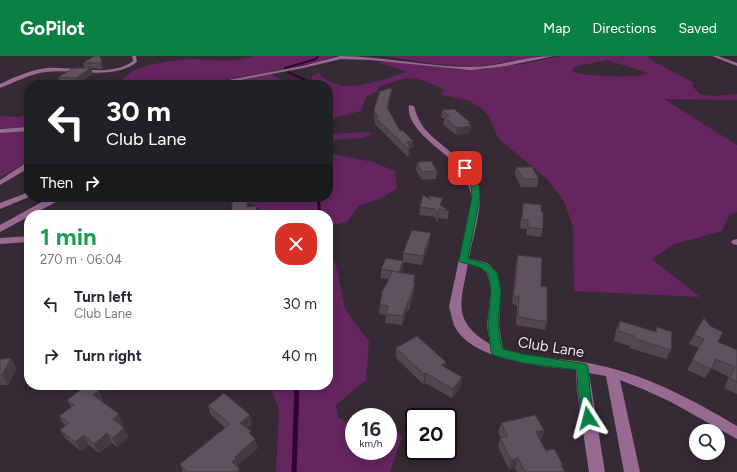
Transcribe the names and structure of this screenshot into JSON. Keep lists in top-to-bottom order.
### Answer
{
  "streets": {
    "street": ["Club Lane"]
  },
  "page": {
    "header": "GoPilot",
    "nav": ["Map", "Directions", "Saved"],
    "turn": ["30 m", "Club Lane"],
    "then": "Then",
    "heading": ["1 min", "270 m · 06:04"],
    "list": [
      {
        "name": "Turn left",
        "note": "Club Lane",
        "value": "30 m"
      },
      {
        "name": "Turn right",
        "value": "40 m"
      }
    ],
    "speed": "16 km/h",
    "limit": "20"
  }
}
